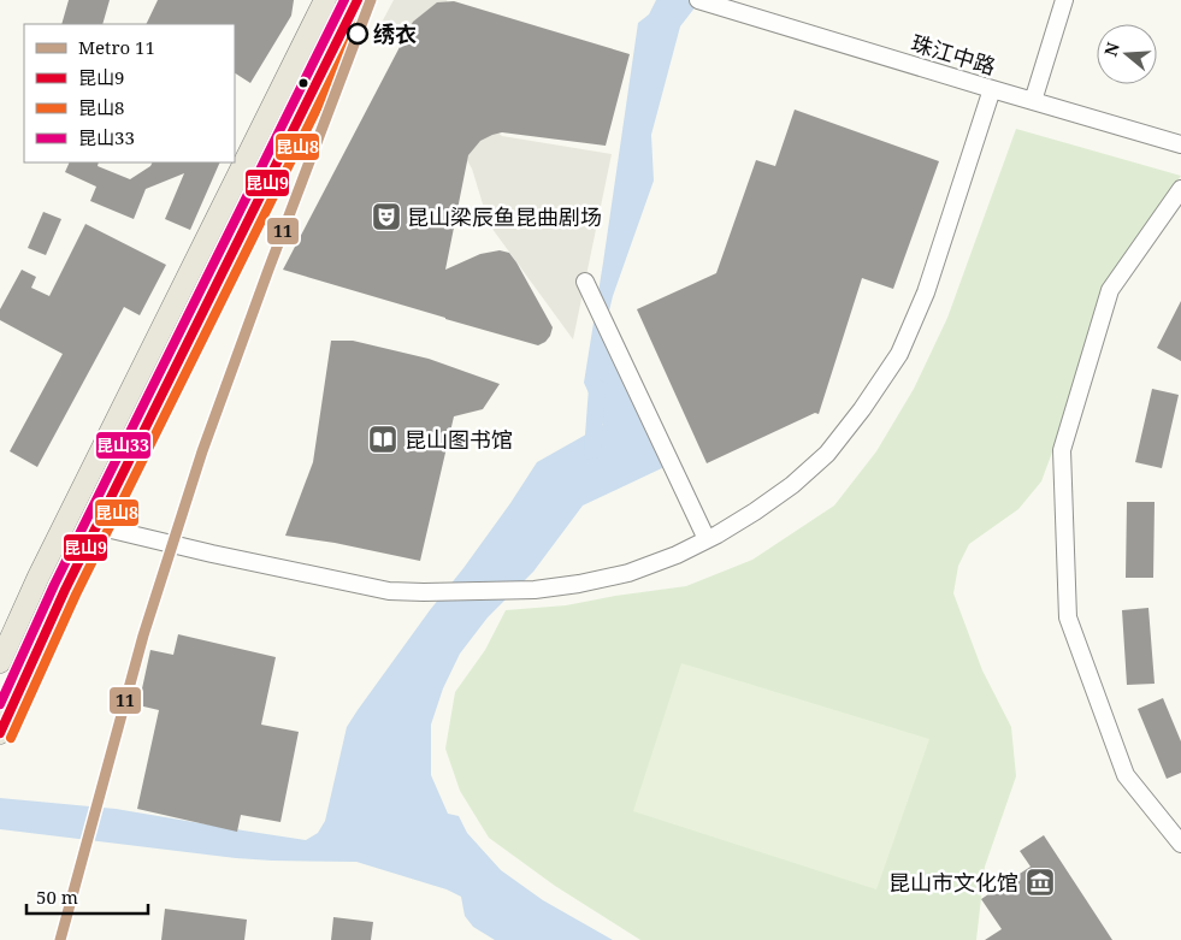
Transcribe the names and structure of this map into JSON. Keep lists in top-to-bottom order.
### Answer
{
  "streets": {
    "street": ["珠江中路"]
  },
  "places": {
    "other": ["绣衣"],
    "theatre": ["昆山梁辰鱼昆曲剧场"],
    "library": ["昆山图书馆"],
    "museum": ["昆山市文化馆"]
  },
  "lines": [
    "metro line 11",
    "transit line 昆山9",
    "transit line 昆山33",
    "transit line 昆山8"
  ],
  "legend": [
    "Metro 11",
    "昆山9",
    "昆山8",
    "昆山33"
  ],
  "scale_bar": "50 m",
  "north": "left"
}
